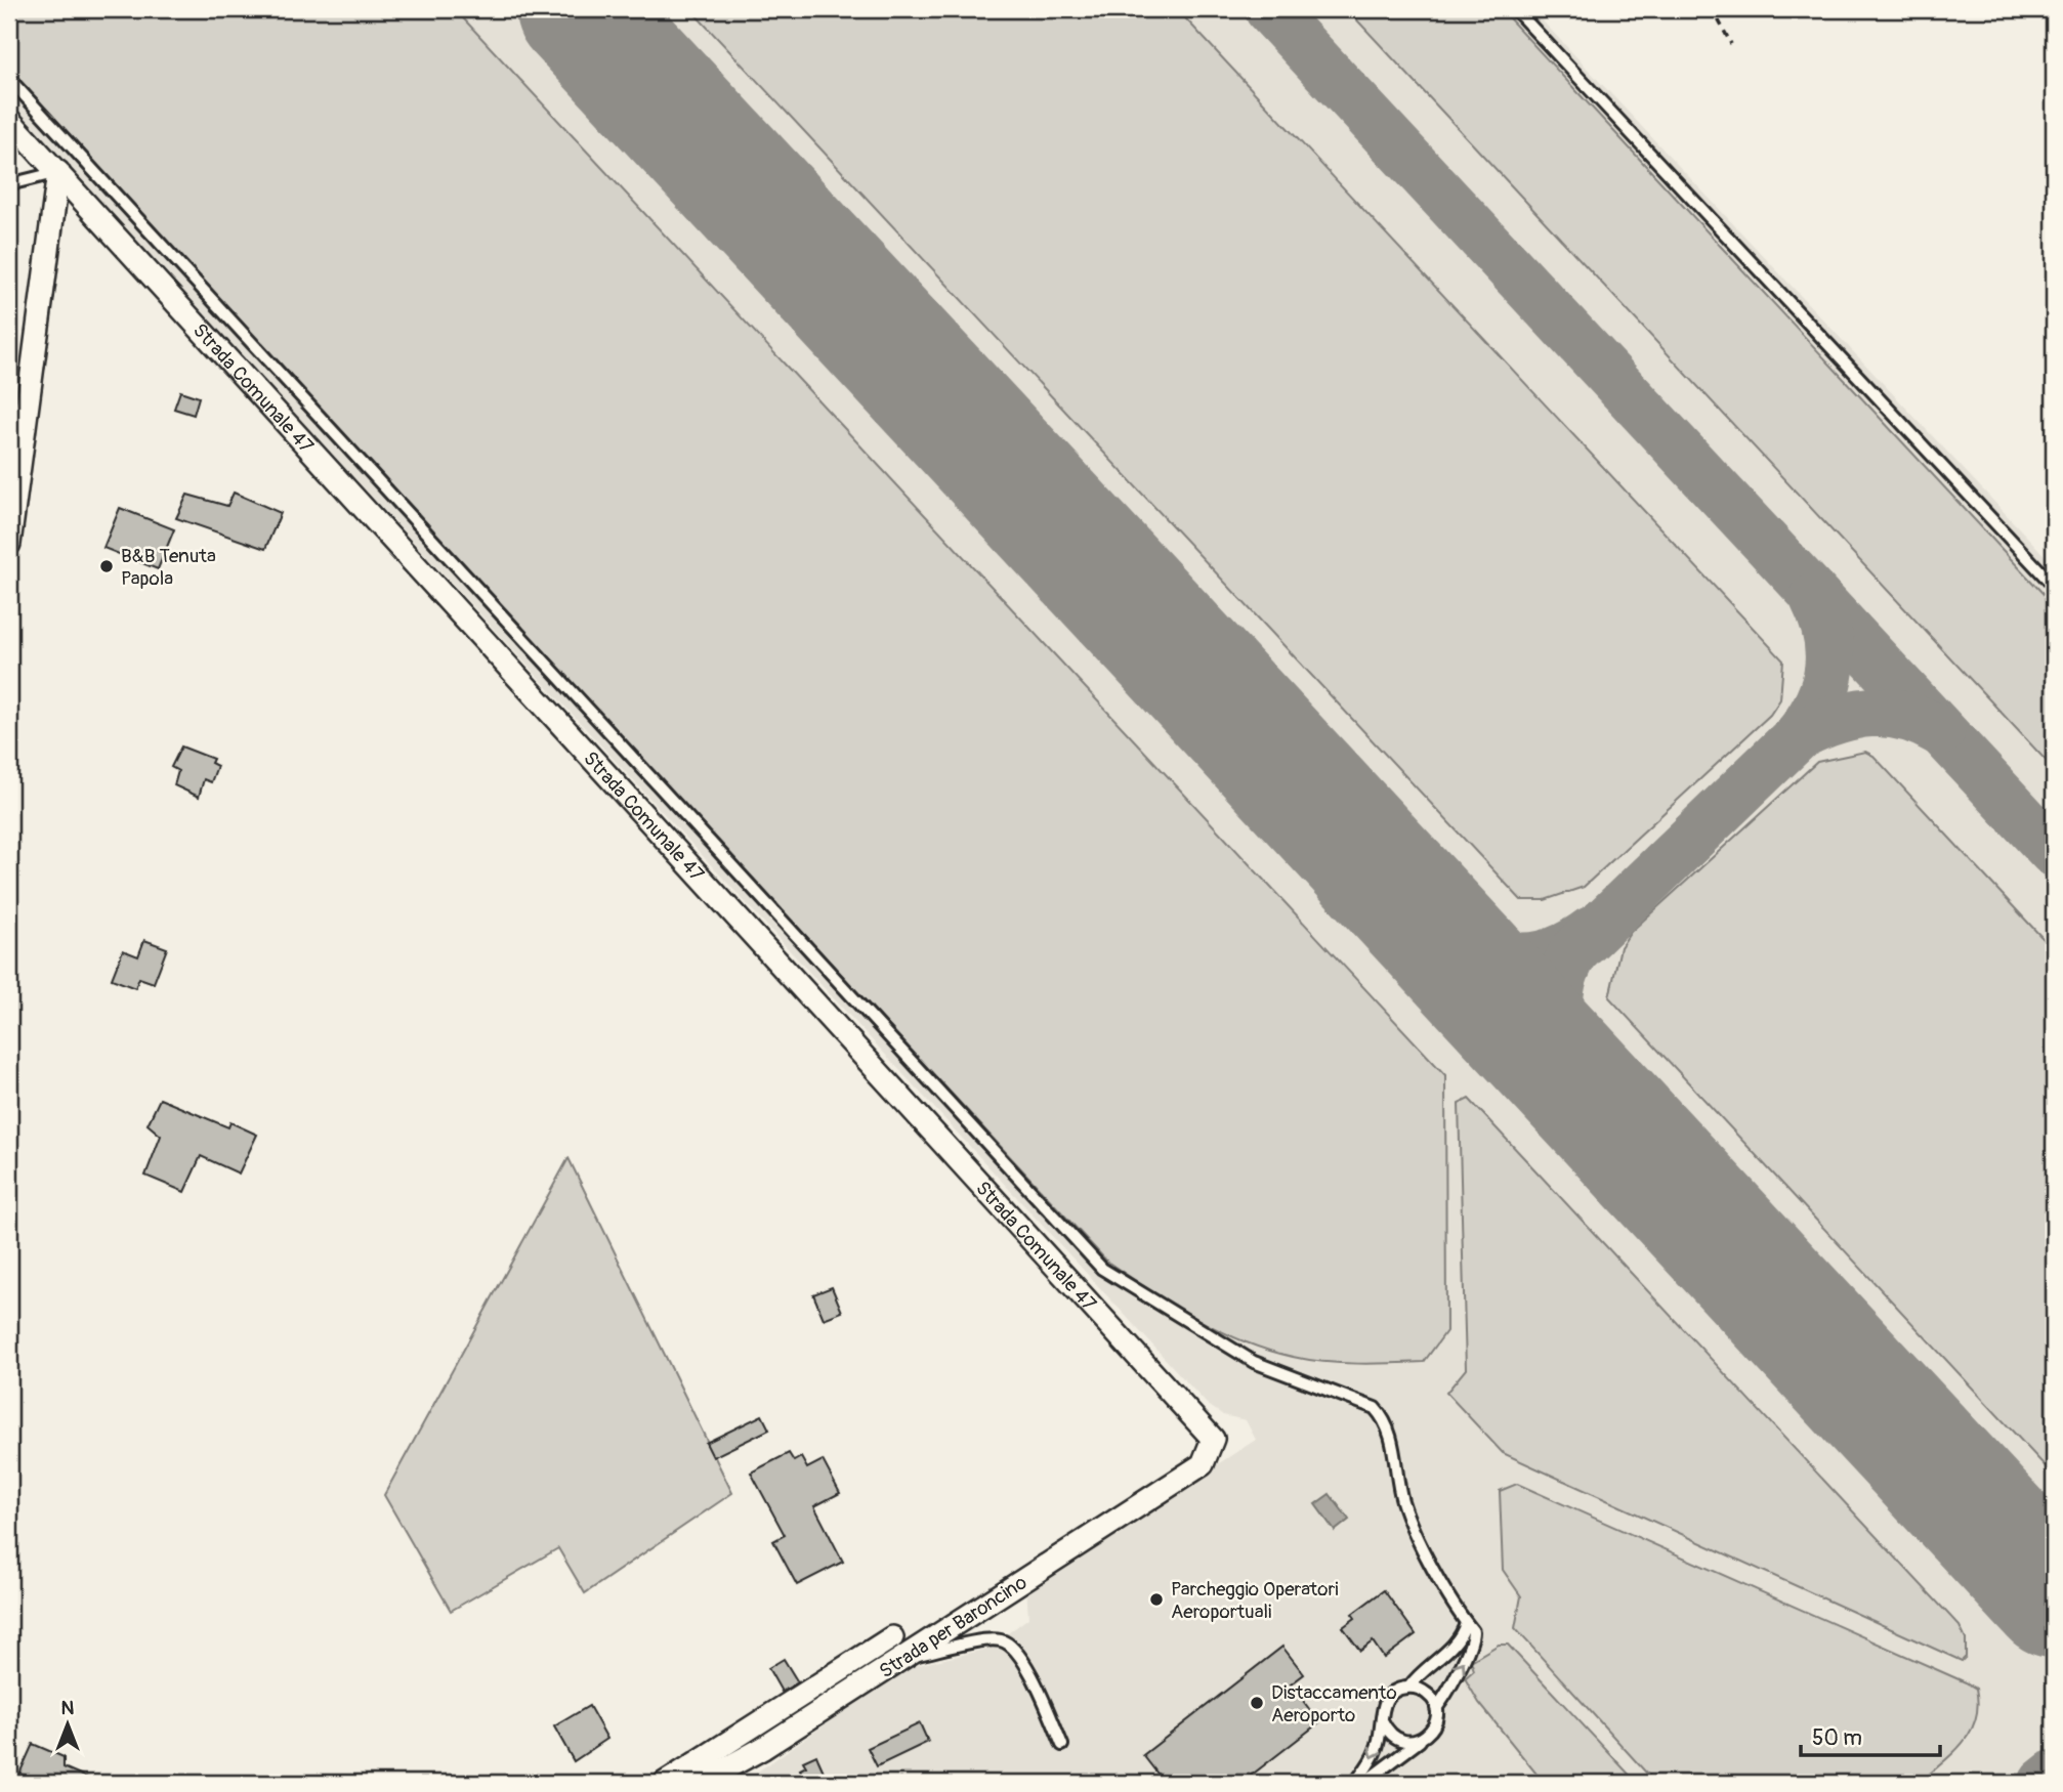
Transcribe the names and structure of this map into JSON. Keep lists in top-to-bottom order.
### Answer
{
  "streets": {
    "street": ["Strada Comunale 47", "Strada per Baroncino"]
  },
  "crossings": [
    ["Strada Comunale 47", "Strada per Baroncino"]
  ],
  "places": ["B&B Tenuta Papola", "Parcheggio Operatori Aeroportuali", "Distaccamento Aeroporto"],
  "scale_bar": "50 m",
  "north": "top"
}
